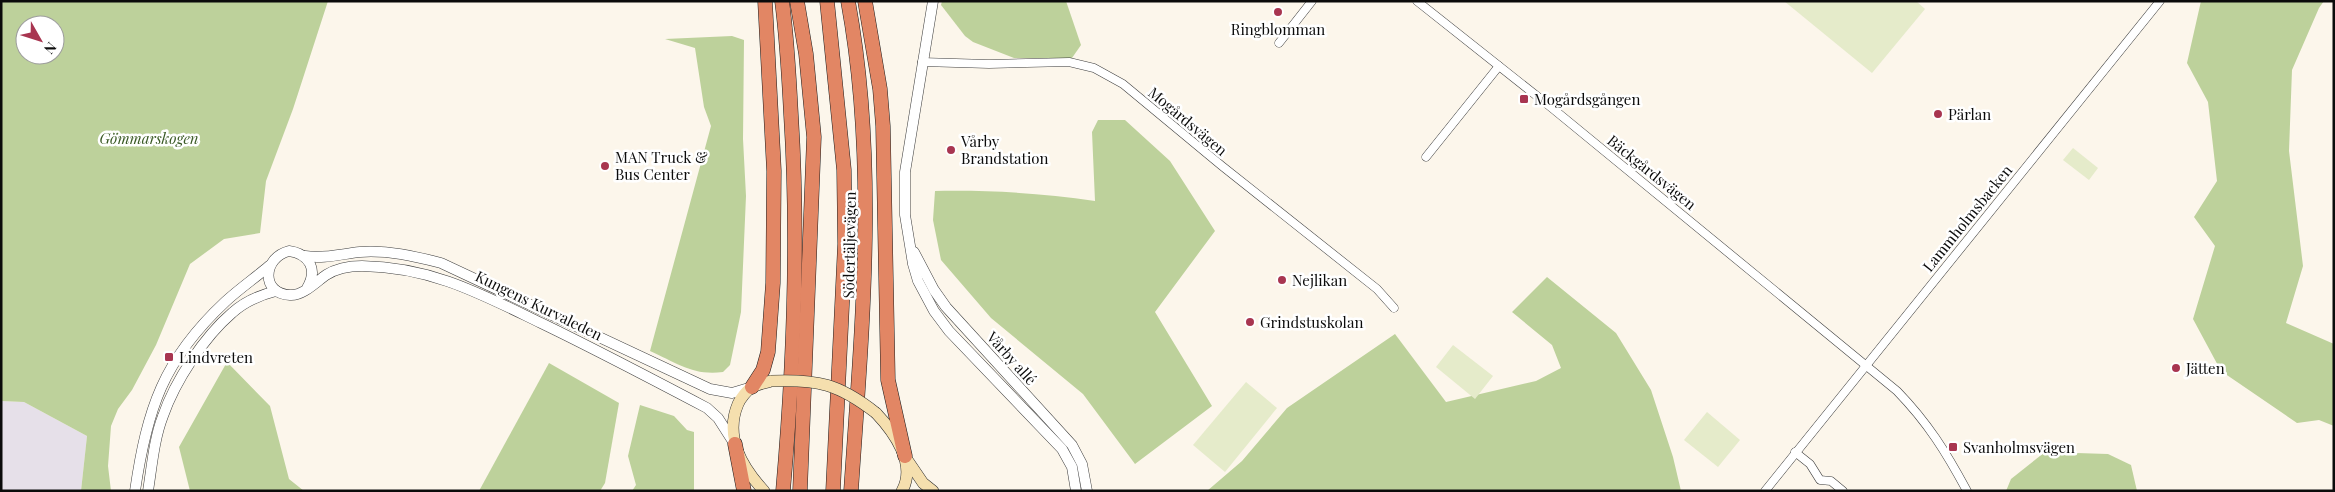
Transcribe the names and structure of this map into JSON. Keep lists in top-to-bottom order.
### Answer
{
  "streets": {
    "highway": ["Södertäljevägen"],
    "street": [
      "Mogårdsvägen",
      "Bäckgårdsvägen",
      "Lammholmsbacken",
      "Kungens Kurvaleden",
      "Vårby allé"
    ]
  },
  "crossings": [
    ["Mogårdsvägen", "Vårby allé"],
    ["Bäckgårdsvägen", "Lammholmsbacken"]
  ],
  "parks": ["Gömmarskogen"],
  "places": {
    "other": [
      "Ringblomman",
      "Pärlan",
      "Vårby Brandstation",
      "MAN Truck & Bus Center",
      "Nejlikan",
      "Grindstuskolan",
      "Jätten"
    ],
    "transit": ["Mogårdsgången", "Lindvreten", "Svanholmsvägen"]
  },
  "north": "bottom right"
}
